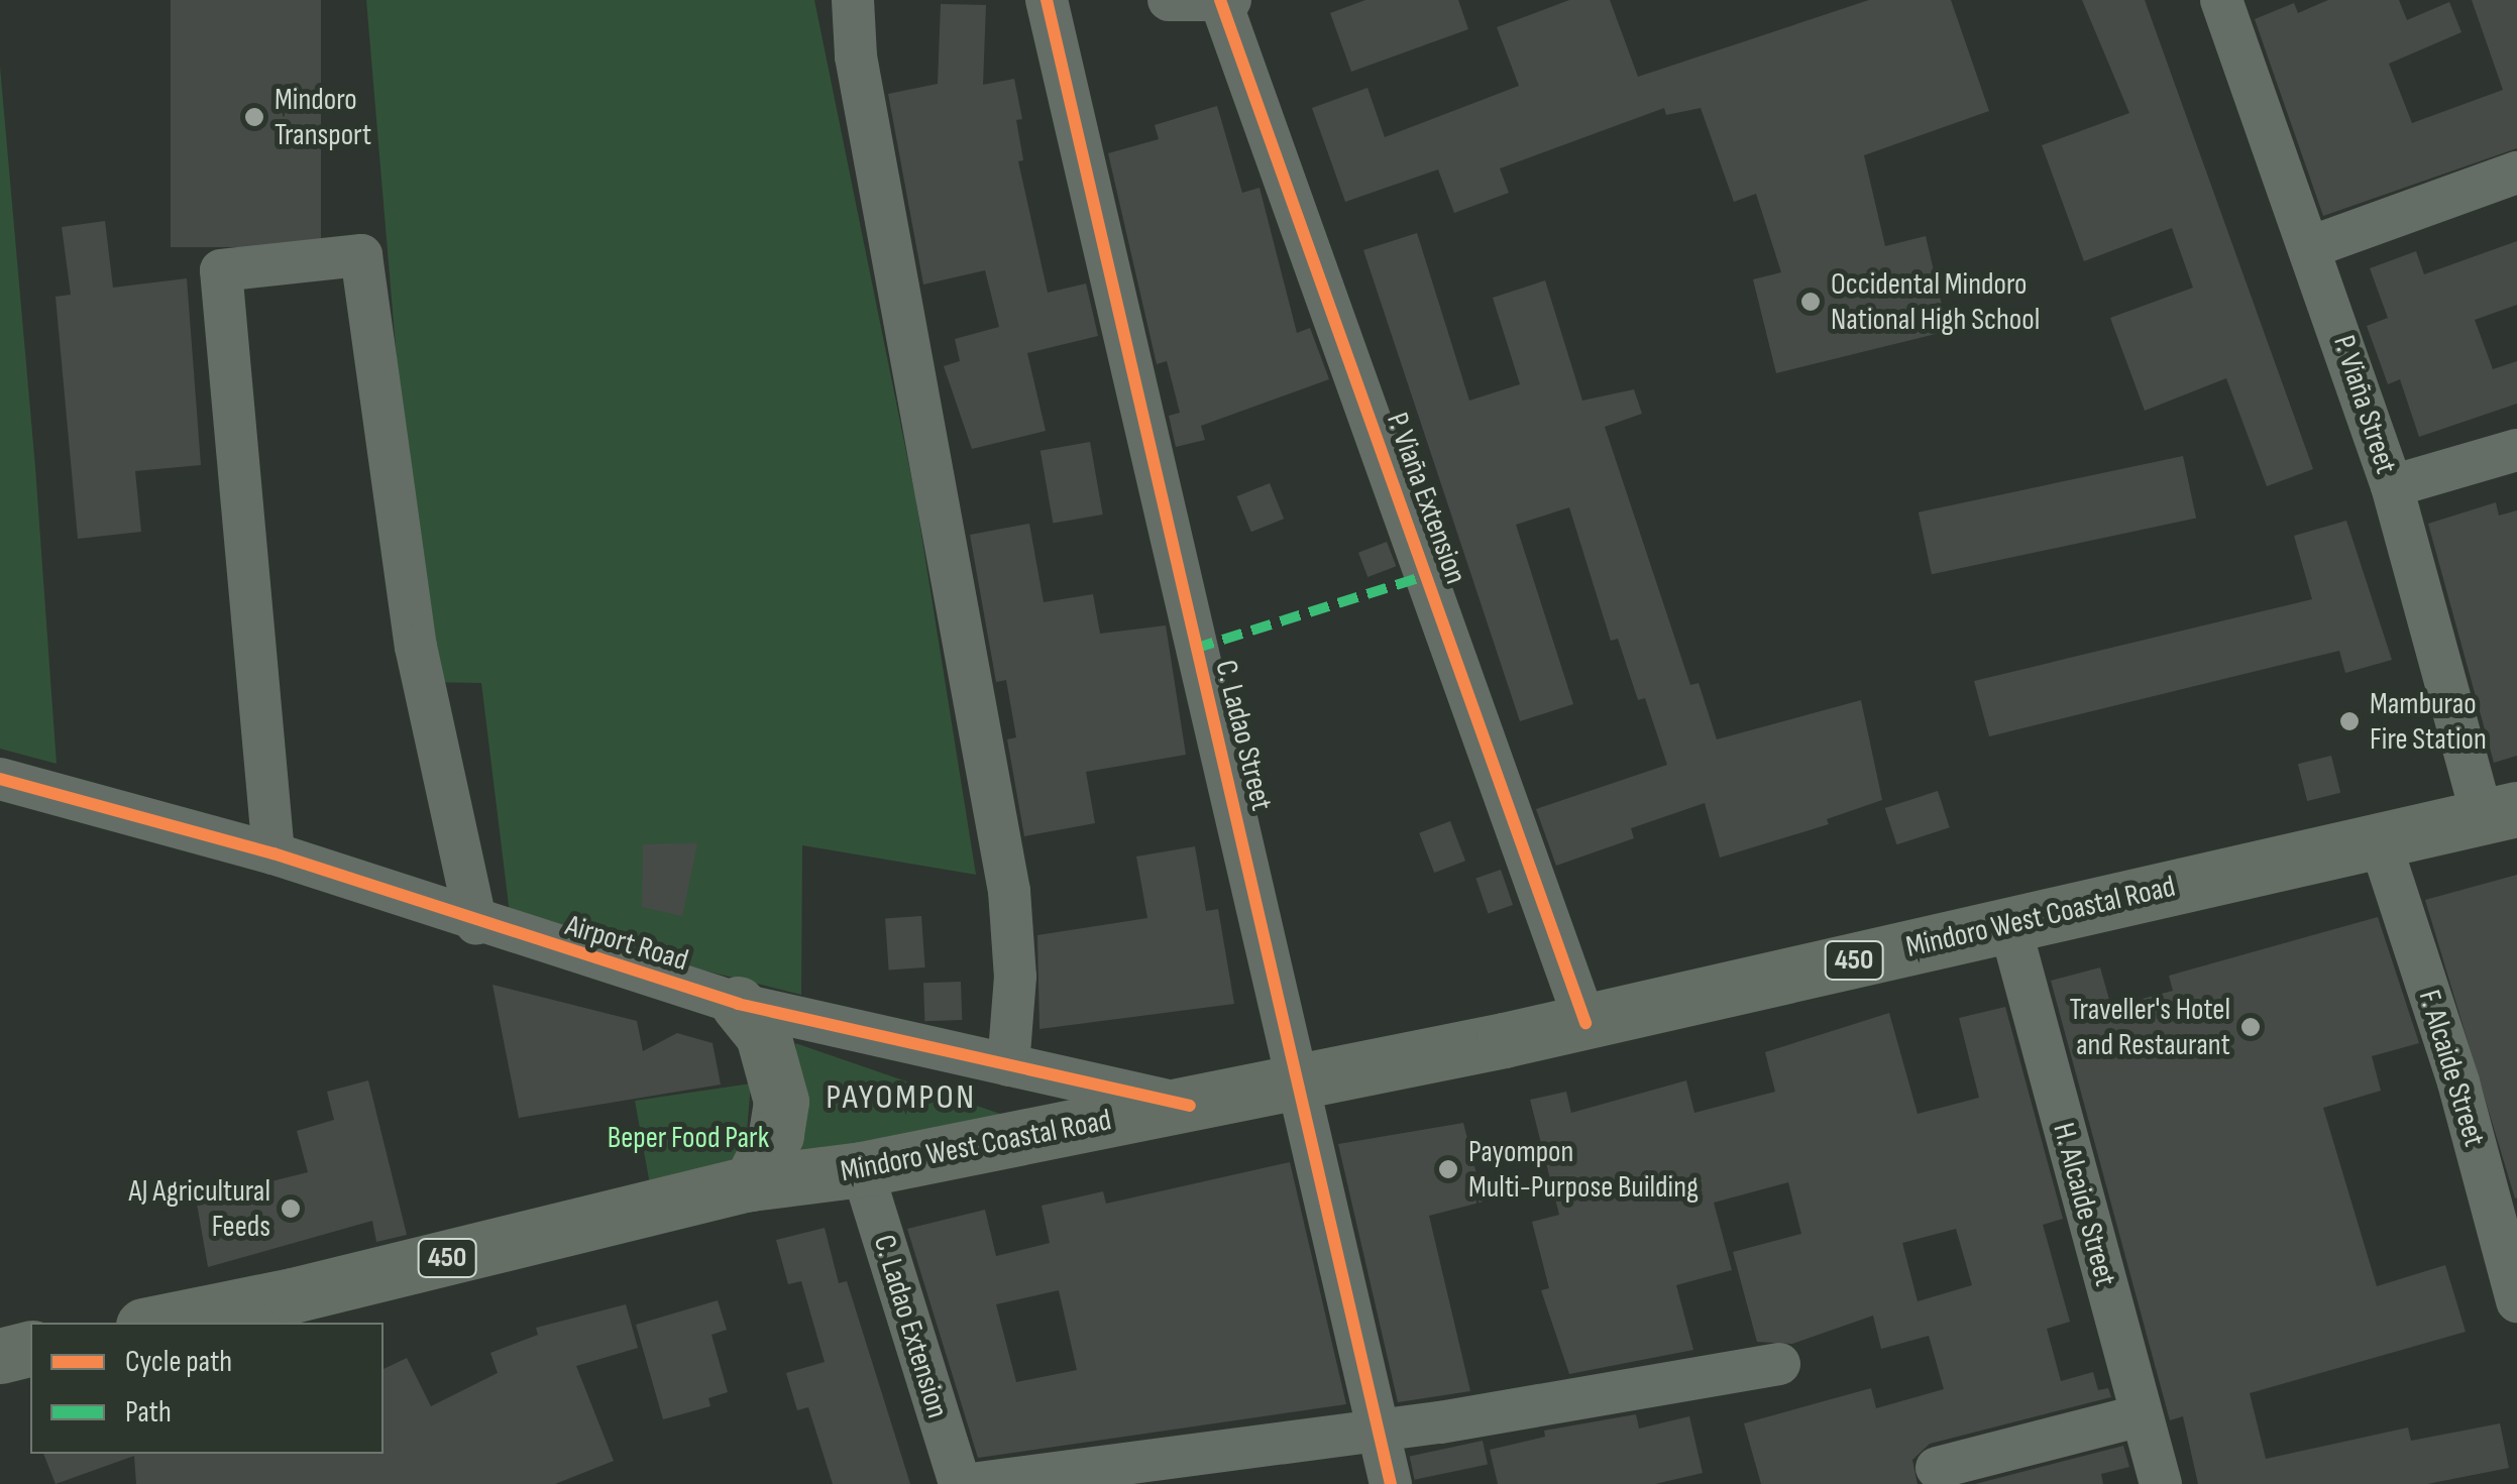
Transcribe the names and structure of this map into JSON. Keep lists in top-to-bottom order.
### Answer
{
  "streets": {
    "main road": ["Mindoro West Coastal Road", "450"],
    "street": [
      "P. Viaña Street",
      "P. Viaña Extension",
      "C. Ladao Street",
      "Airport Road",
      "F. Alcaide Street",
      "H. Alcaide Street",
      "C. Ladao Extension"
    ]
  },
  "crossings": [
    ["P. Viaña Street", "Mindoro West Coastal Road"],
    ["P. Viaña Extension", "Mindoro West Coastal Road"],
    ["C. Ladao Street", "Mindoro West Coastal Road"],
    ["Mindoro West Coastal Road", "Airport Road"],
    ["Mindoro West Coastal Road", "F. Alcaide Street"],
    ["Mindoro West Coastal Road", "H. Alcaide Street"],
    ["Mindoro West Coastal Road", "C. Ladao Extension"]
  ],
  "districts": ["PAYOMPON"],
  "parks": ["Beper Food Park"],
  "places": [
    "Mindoro Transport",
    "Occidental Mindoro National High School",
    "Mamburao Fire Station",
    "Traveller's Hotel and Restaurant",
    "Payompon Multi-Purpose Building",
    "AJ Agricultural Feeds"
  ],
  "legend": ["Cycle path", "Path"]
}
